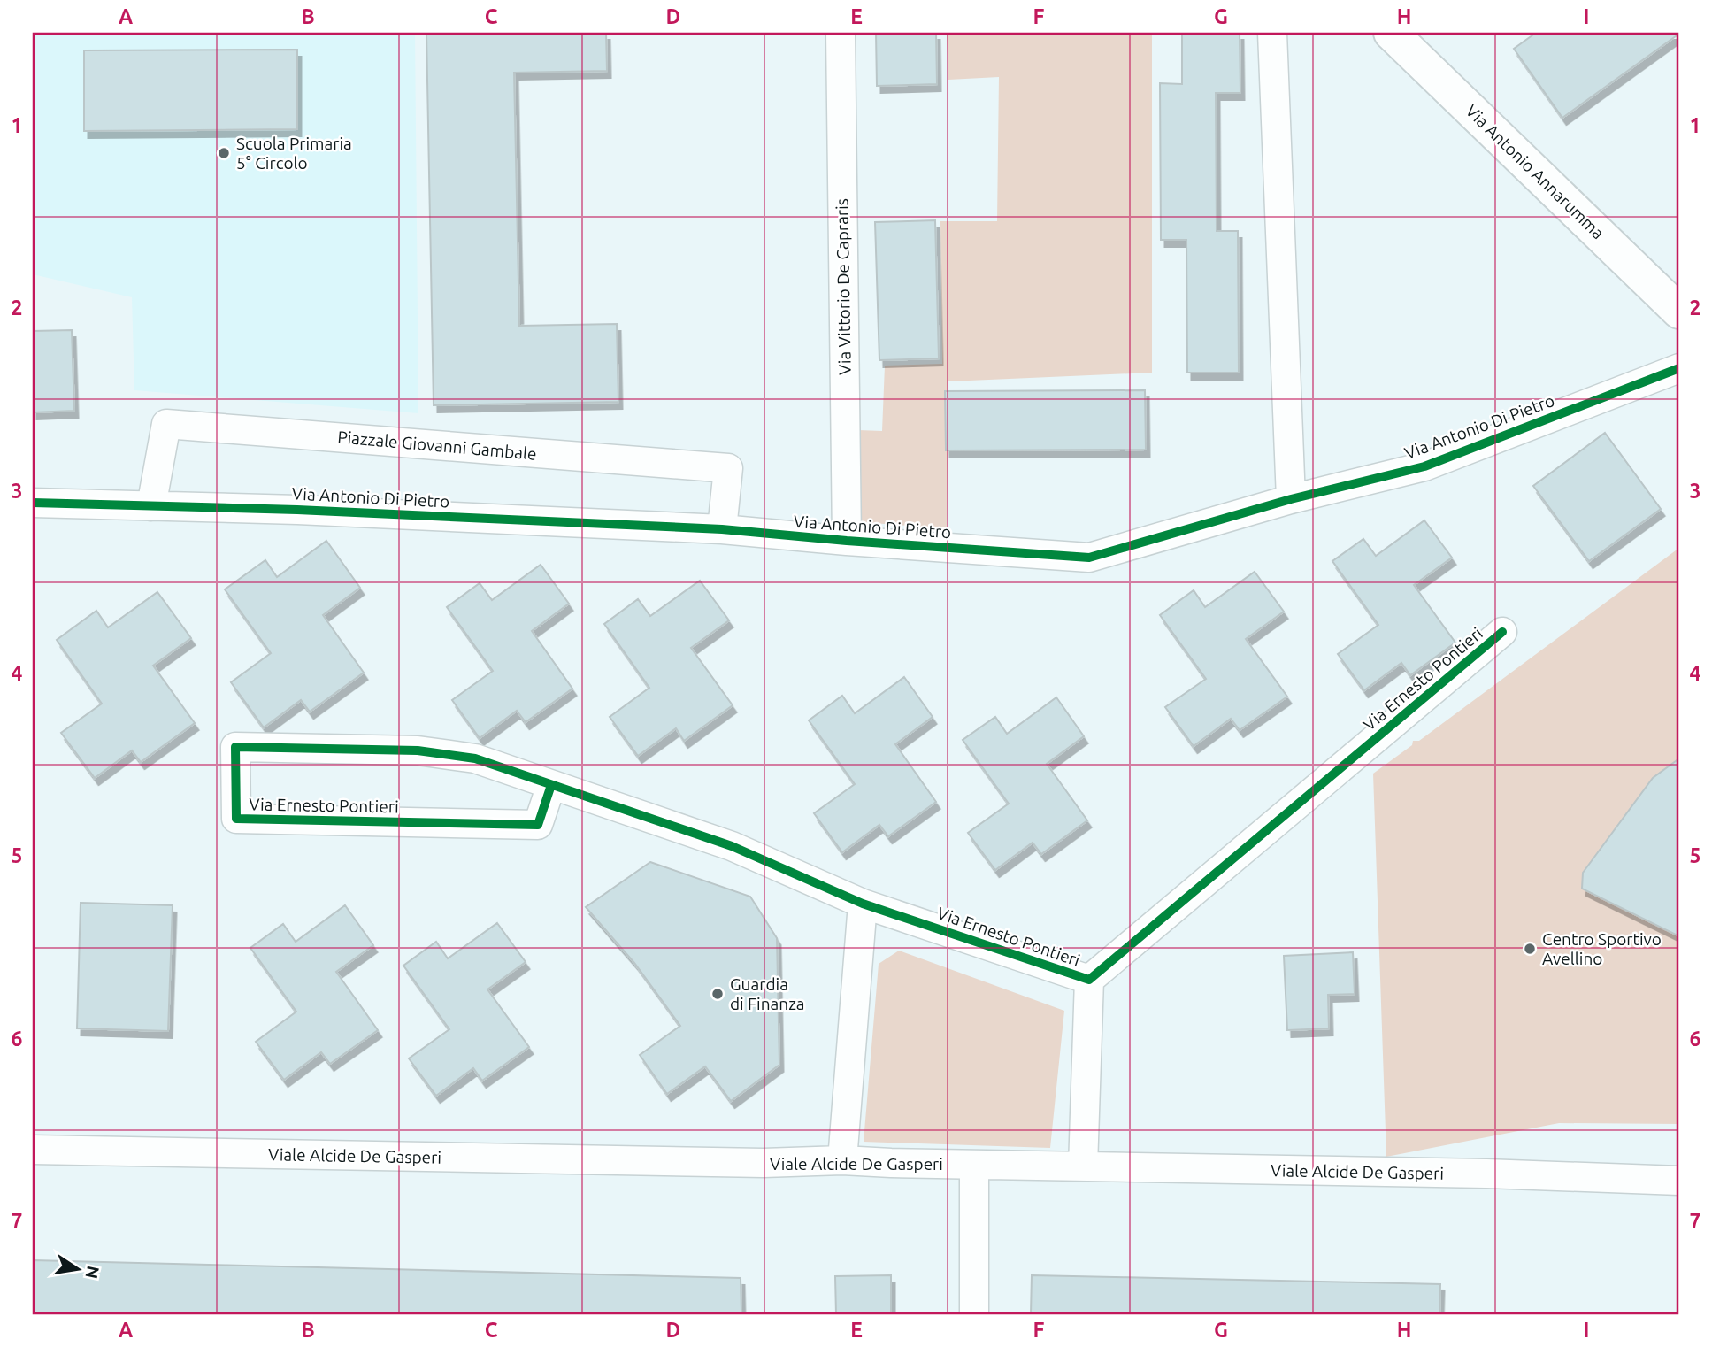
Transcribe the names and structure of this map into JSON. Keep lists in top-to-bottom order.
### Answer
{
  "streets": {
    "main road": ["Via Antonio Annarumma"],
    "street": [
      "Via Vittorio De Capraris",
      "Via Antonio Di Pietro",
      "Piazzale Giovanni Gambale",
      "Via Ernesto Pontieri",
      "Viale Alcide De Gasperi"
    ]
  },
  "crossings": [
    ["Via Vittorio De Capraris", "Via Antonio Di Pietro"],
    ["Via Antonio Di Pietro", "Piazzale Giovanni Gambale"],
    ["Via Ernesto Pontieri", "Viale Alcide De Gasperi"]
  ],
  "places": ["Scuola Primaria 5° Circolo", "Centro Sportivo Avellino", "Guardia di Finanza"],
  "north": "right",
  "grid": {
    "columns": [
      "A",
      "B",
      "C",
      "D",
      "E",
      "F",
      "G",
      "H",
      "I"
    ],
    "rows": [
      "1",
      "2",
      "3",
      "4",
      "5",
      "6",
      "7"
    ]
  }
}
